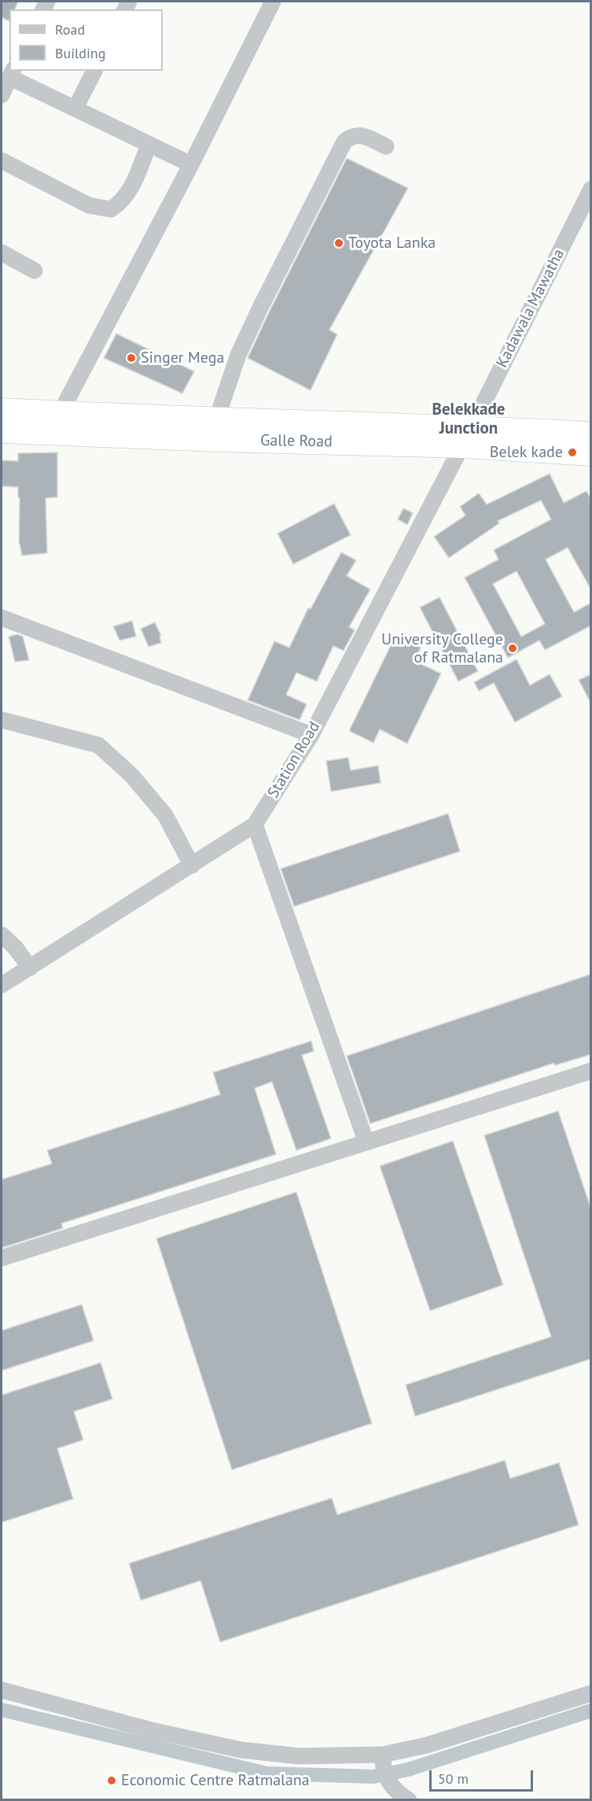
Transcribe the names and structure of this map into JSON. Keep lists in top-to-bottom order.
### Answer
{
  "streets": {
    "highway": ["Galle Road"],
    "street": ["Kadawala Mawatha", "Station Road"]
  },
  "crossings": [
    ["Kadawala Mawatha", "Galle Road"],
    ["Kadawala Mawatha", "Station Road"],
    ["Galle Road", "Station Road"]
  ],
  "districts": ["Belekkade Junction"],
  "places": [
    "Toyota Lanka",
    "Singer Mega",
    "Belek kade",
    "University College of Ratmalana",
    "Economic Centre Ratmalana"
  ],
  "legend": ["Road", "Building"],
  "scale_bar": "50 m"
}
